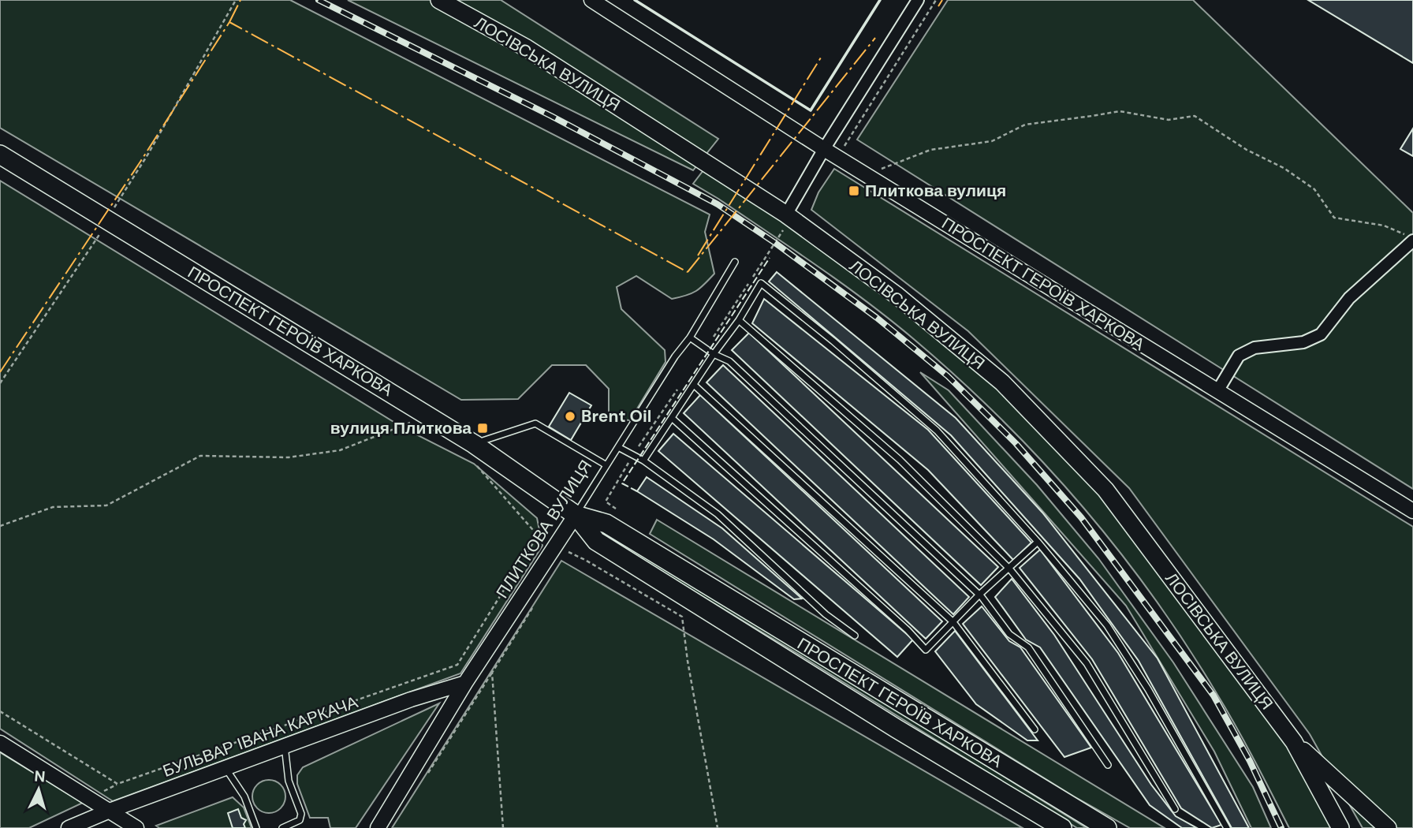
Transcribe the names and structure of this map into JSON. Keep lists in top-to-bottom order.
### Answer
{
  "streets": {
    "main road": ["ЛОСІВСЬКА ВУЛИЦЯ", "ПРОСПЕКТ ГЕРОЇВ ХАРКОВА"],
    "street": ["ПЛИТКОВА ВУЛИЦЯ", "БУЛЬВАР ІВАНА КАРКАЧА"]
  },
  "crossings": [
    ["ПРОСПЕКТ ГЕРОЇВ ХАРКОВА", "ПЛИТКОВА ВУЛИЦЯ"],
    ["ПЛИТКОВА ВУЛИЦЯ", "БУЛЬВАР ІВАНА КАРКАЧА"]
  ],
  "places": {
    "transit": ["Плиткова вулиця", "вулиця Плиткова"],
    "other": ["Brent Oil"]
  },
  "north": "top"
}
